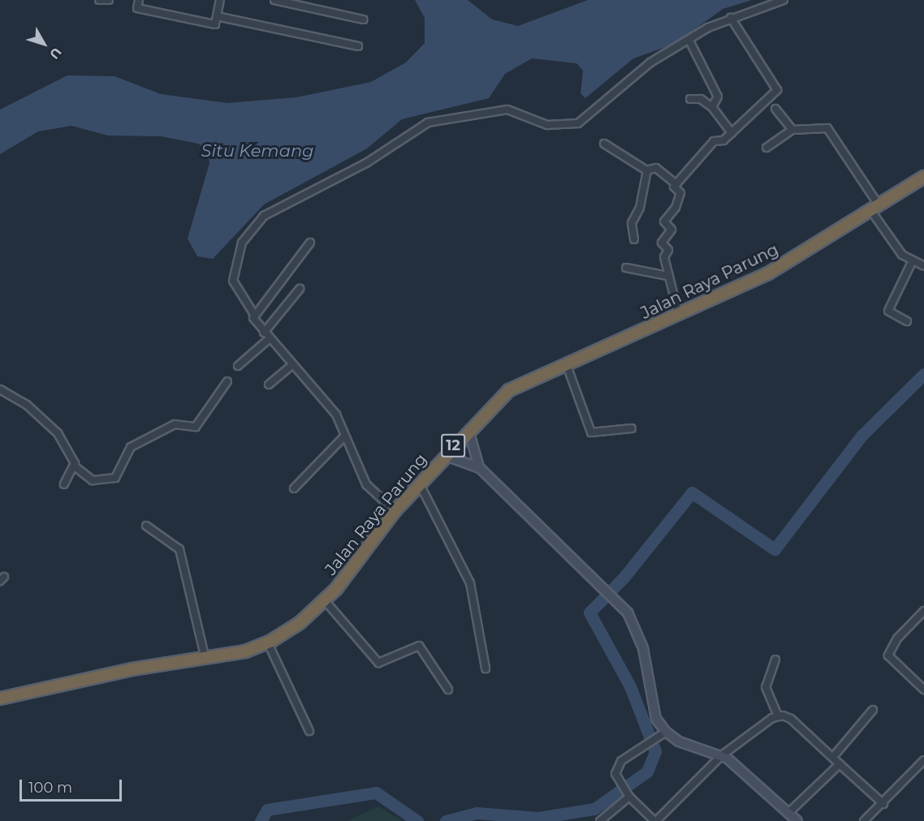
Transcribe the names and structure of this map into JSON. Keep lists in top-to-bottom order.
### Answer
{
  "streets": {
    "highway": ["Jalan Raya Parung", "12"]
  },
  "water": ["Situ Kemang"],
  "scale_bar": "100 m",
  "north": "bottom right"
}
